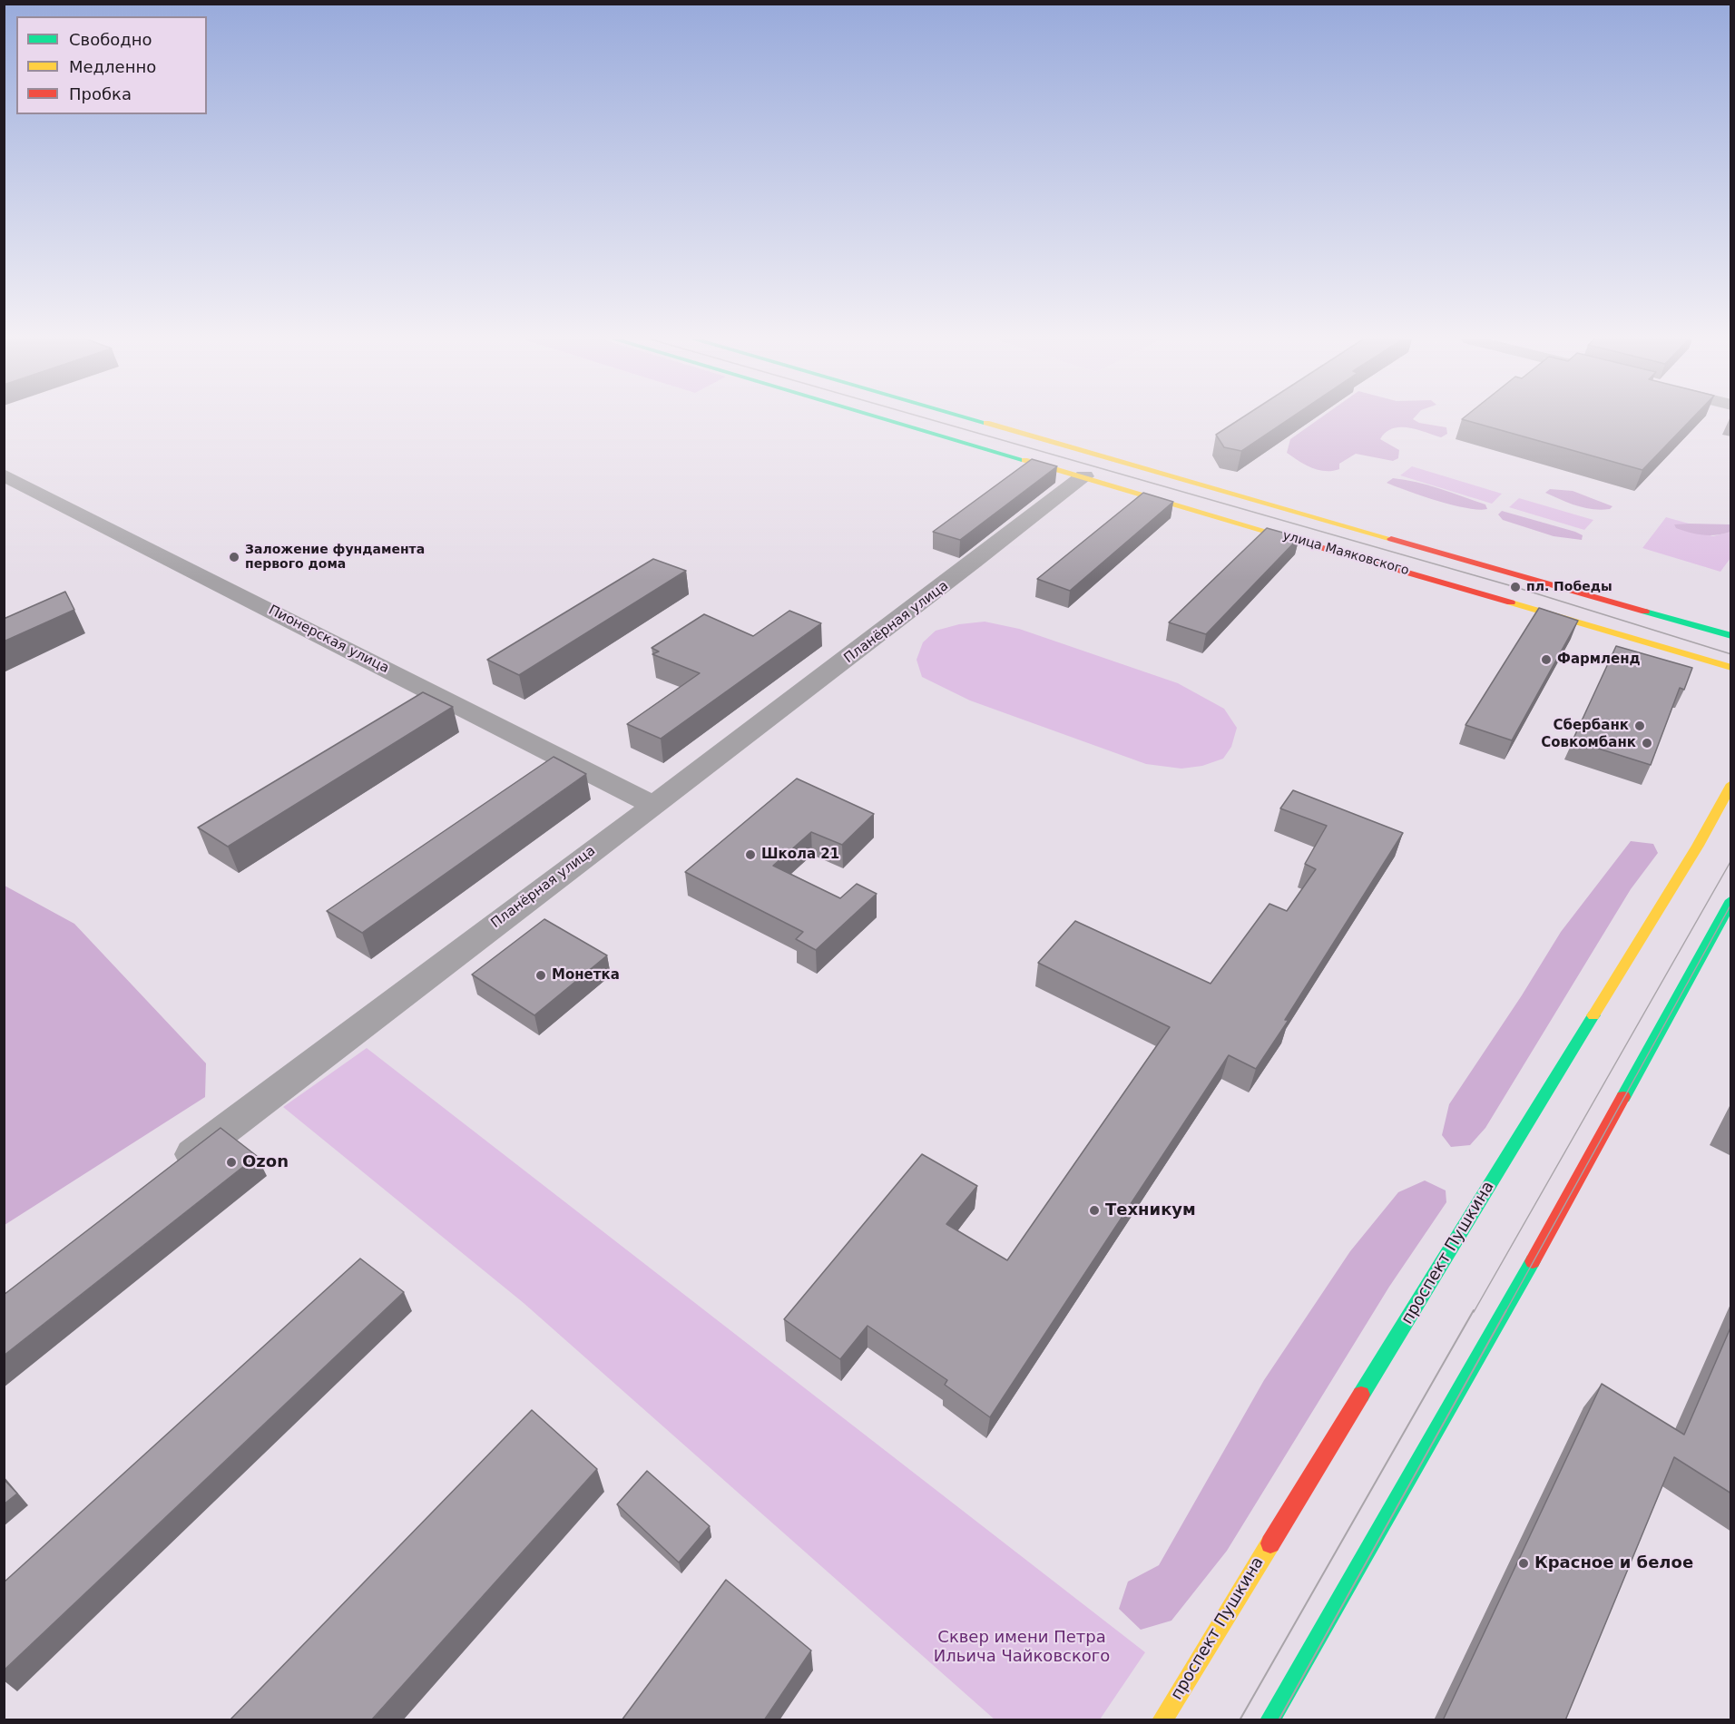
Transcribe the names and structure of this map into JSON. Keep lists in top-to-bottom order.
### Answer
{
  "streets": {
    "main road": ["улица Маяковского", "проспект Пушкина"],
    "street": ["Планёрная улица", "Пионерская улица"]
  },
  "crossings": [
    ["улица Маяковского", "Планёрная улица"],
    ["Планёрная улица", "Пионерская улица"]
  ],
  "parks": ["Сквер имени Петра Ильича Чайковского"],
  "places": [
    "Заложение фундамента первого дома",
    "пл. Победы",
    "Фармленд",
    "Сбербанк",
    "Совкомбанк",
    "Школа 21",
    "Монетка",
    "Ozon",
    "Техникум",
    "Красное и белое"
  ],
  "legend": ["Свободно", "Медленно", "Пробка"]
}
